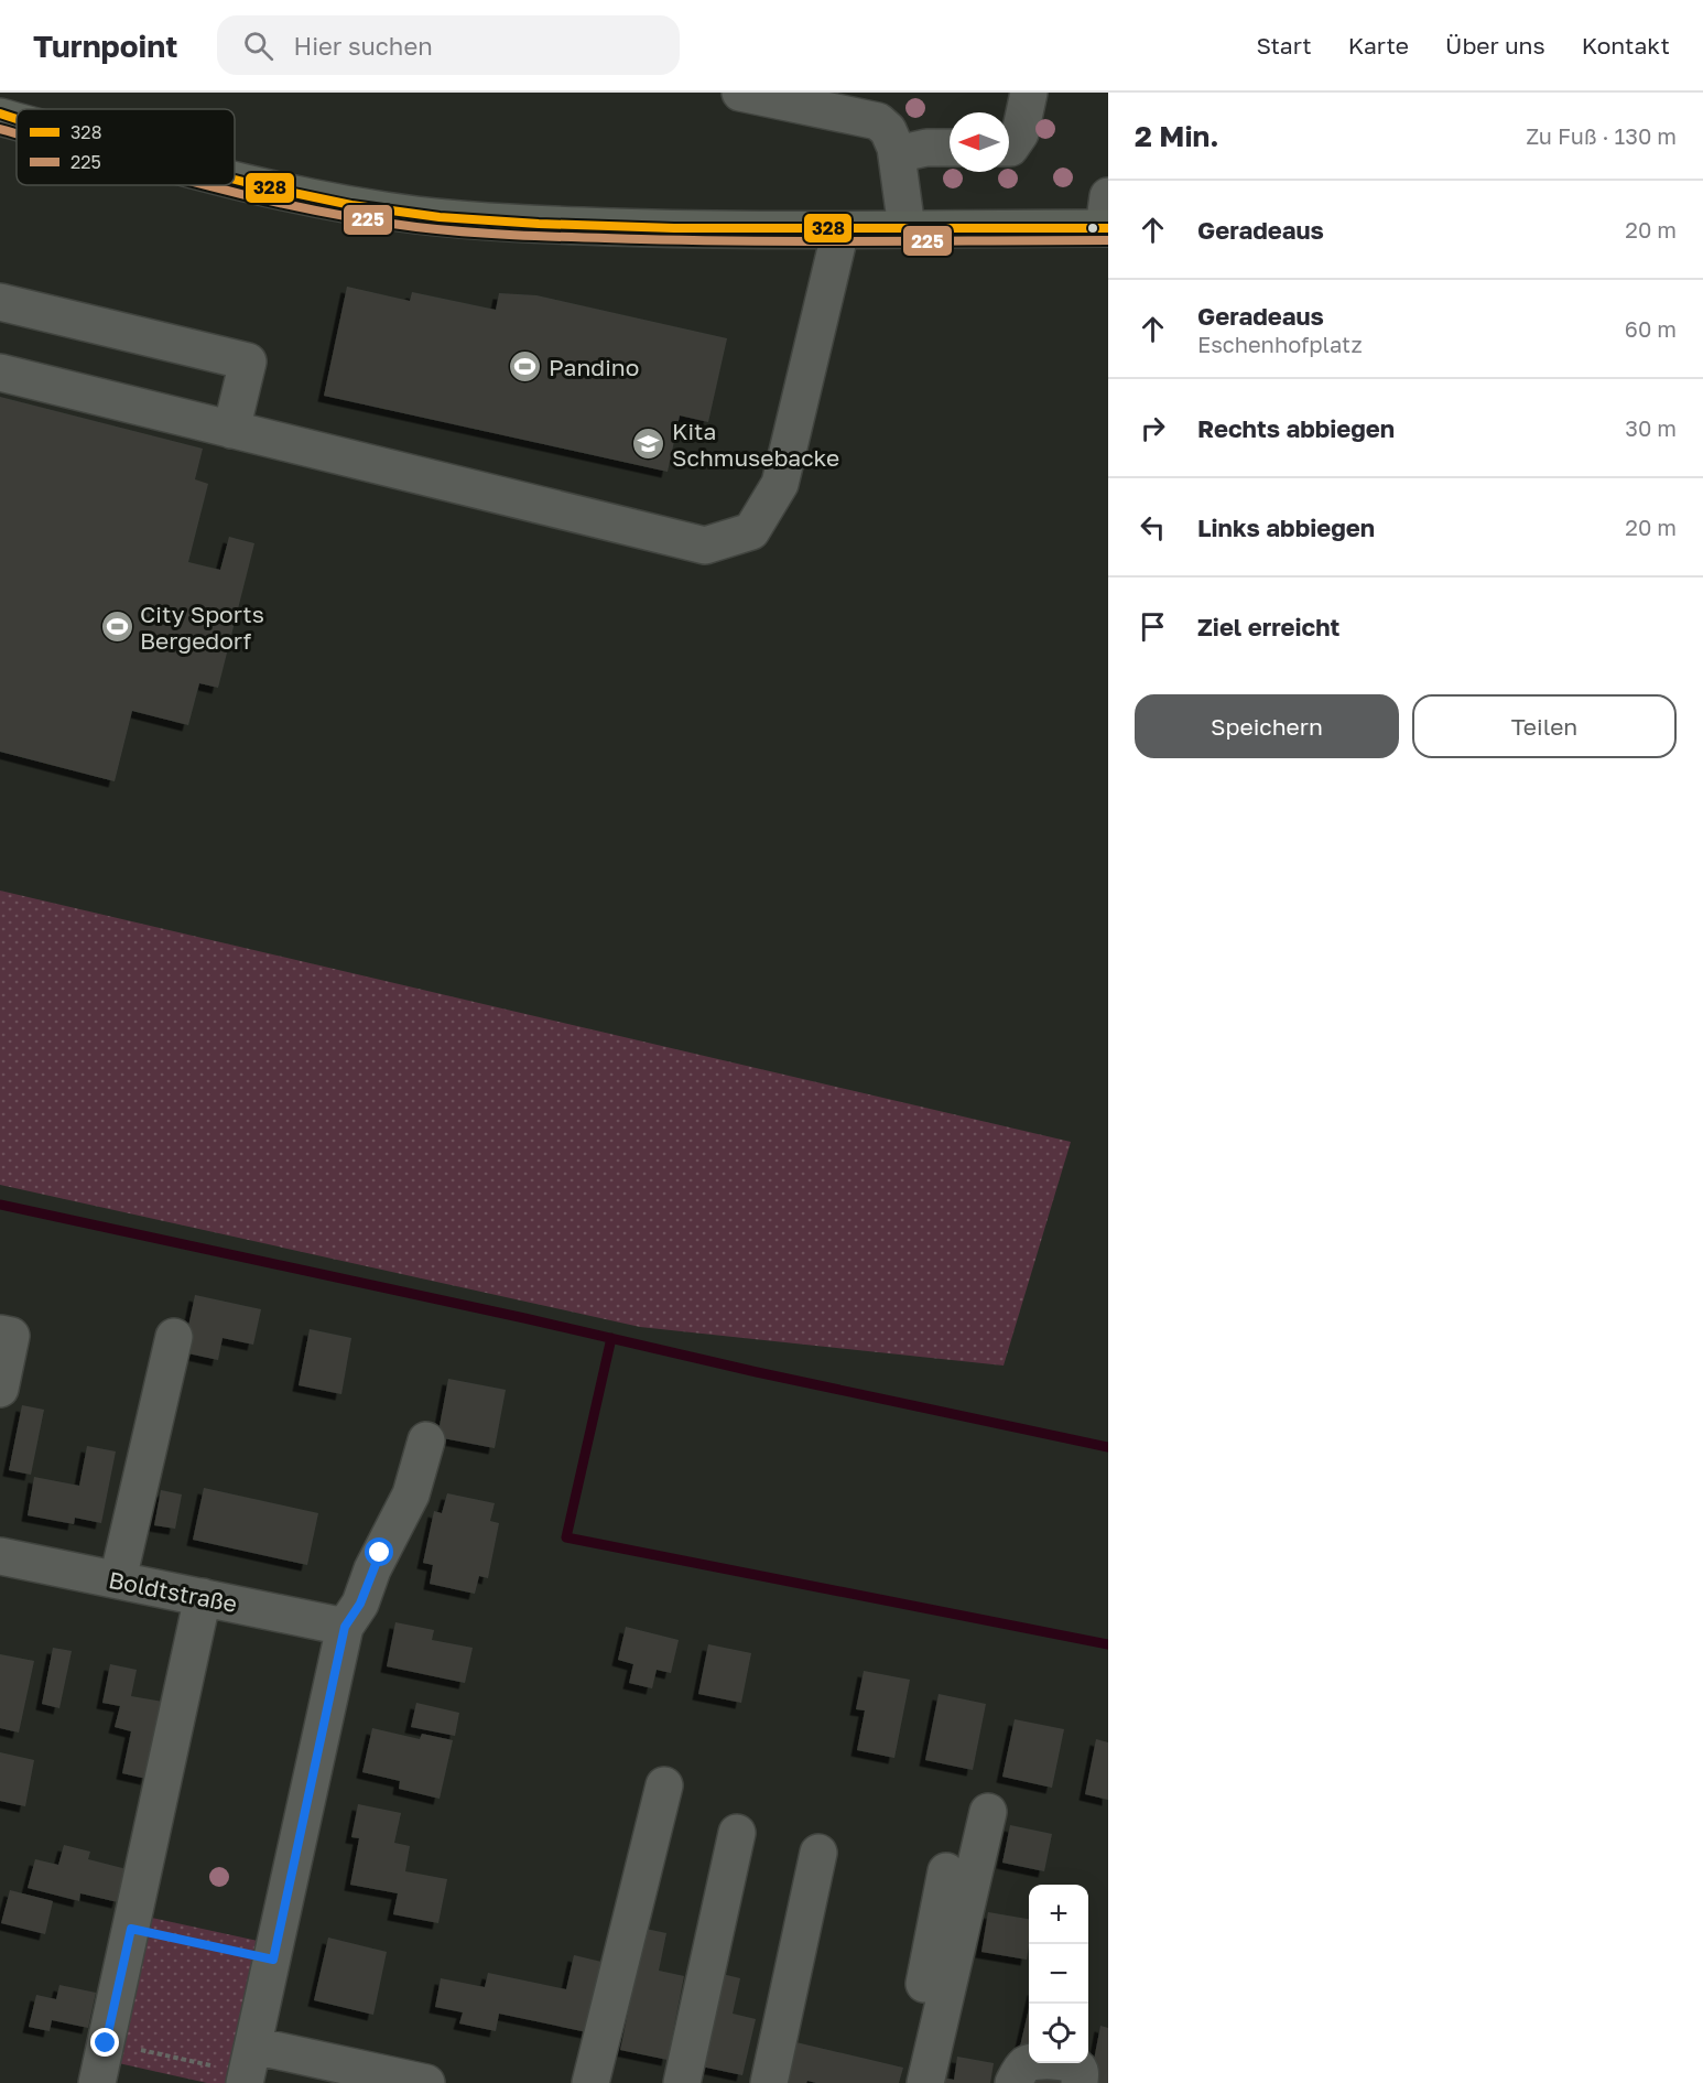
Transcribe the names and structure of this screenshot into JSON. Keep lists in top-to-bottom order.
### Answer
{
  "streets": {
    "street": ["Boldtstraße"]
  },
  "places": {
    "sports": ["Pandino", "City Sports Bergedorf"],
    "school or university": ["Kita Schmusebacke"]
  },
  "lines": ["transit line 328", "transit line 225"],
  "legend": ["328", "225"],
  "north": "left",
  "page": {
    "header": "Turnpoint",
    "search": "Hier suchen",
    "nav": [
      "Start",
      "Karte",
      "Über uns",
      "Kontakt"
    ],
    "heading": ["2 Min.", "Zu Fuß · 130 m"],
    "list": [
      ["Geradeaus", "20 m"],
      ["Geradeaus", "Eschenhofplatz", "60 m"],
      ["Rechts abbiegen", "30 m"],
      ["Links abbiegen", "20 m"],
      "Ziel erreicht"
    ],
    "buttons": ["Speichern", "Teilen"],
    "map_buttons": ["+", "−"]
  }
}
